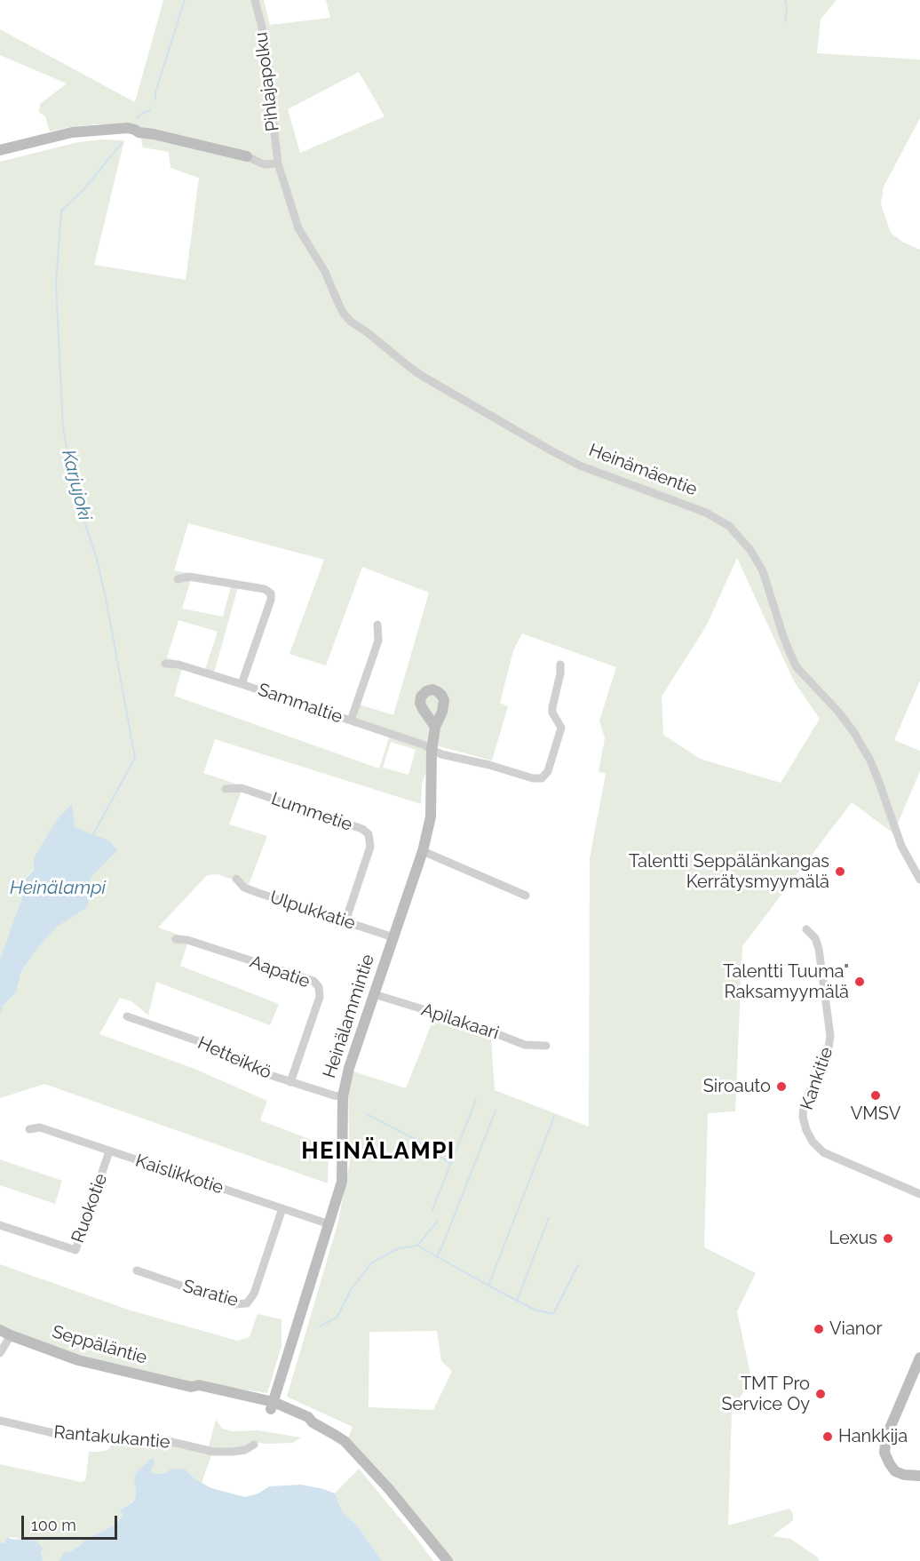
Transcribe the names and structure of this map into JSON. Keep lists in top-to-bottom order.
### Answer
{
  "streets": {
    "street": [
      "Pihlajapolku",
      "Heinämäentie",
      "Sammaltie",
      "Lummetie",
      "Ulpukkatie",
      "Aapatie",
      "Heinälammintie",
      "Apilakaari",
      "Hetteikkö",
      "Kankitie",
      "Kaislikkotie",
      "Ruokotie",
      "Saratie",
      "Seppäläntie",
      "Rantakukantie"
    ]
  },
  "crossings": [
    ["Pihlajapolku", "Heinämäentie"],
    ["Sammaltie", "Heinälammintie"],
    ["Lummetie", "Ulpukkatie"],
    ["Ulpukkatie", "Heinälammintie"],
    ["Aapatie", "Hetteikkö"],
    ["Heinälammintie", "Apilakaari"],
    ["Heinälammintie", "Hetteikkö"],
    ["Heinälammintie", "Kaislikkotie"],
    ["Heinälammintie", "Seppäläntie"],
    ["Kaislikkotie", "Ruokotie"],
    ["Kaislikkotie", "Saratie"]
  ],
  "districts": ["HEINÄLAMPI"],
  "water": ["Karjujoki", "Heinälampi"],
  "places": [
    "Talentti Seppälänkangas Kerrätysmyymälä",
    "Talentti Tuuma\" Raksamyymälä",
    "Siroauto",
    "VMSV",
    "Lexus",
    "Vianor",
    "TMT Pro Service Oy",
    "Hankkija"
  ],
  "scale_bar": "100 m"
}
